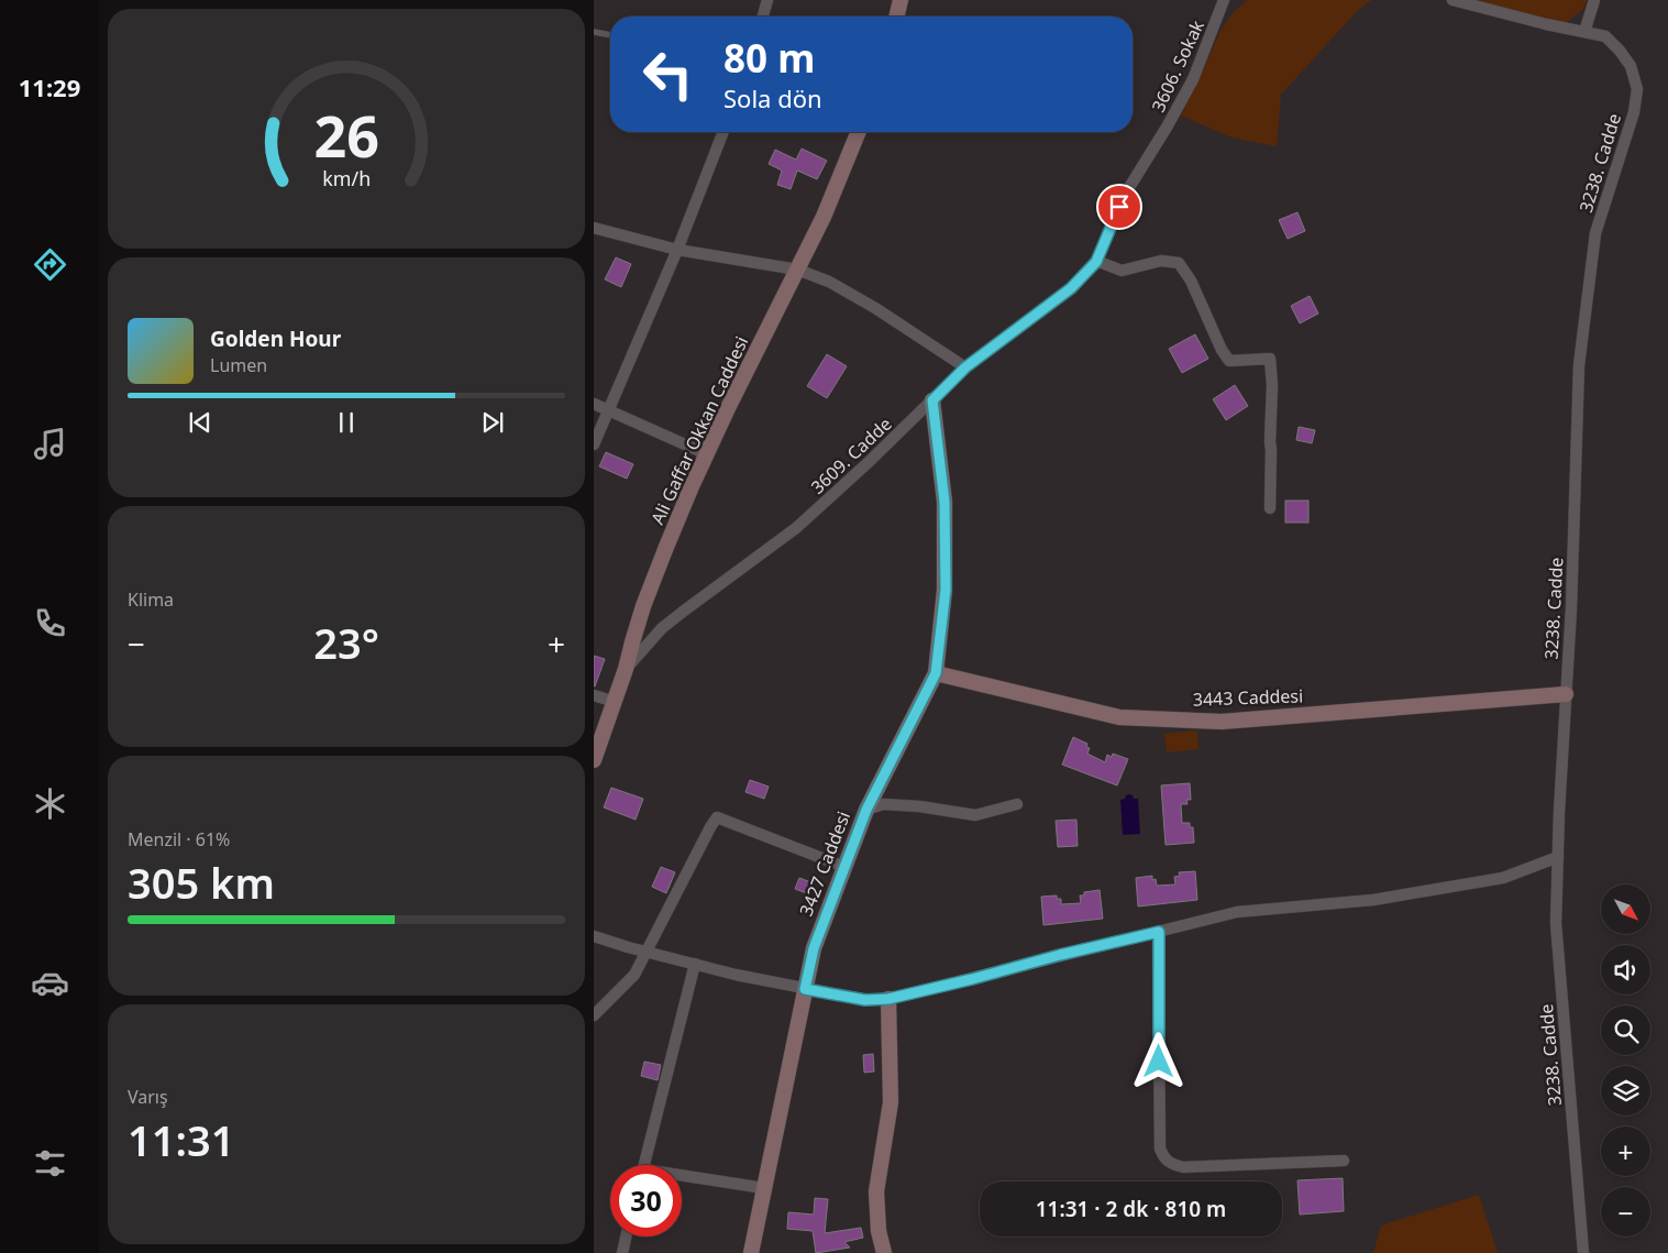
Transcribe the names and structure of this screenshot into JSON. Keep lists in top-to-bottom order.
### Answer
{
  "streets": {
    "street": [
      "3606. Sokak",
      "3238. Cadde",
      "Ali Gaffar Okkan Caddesi",
      "3609. Cadde",
      "3443 Caddesi",
      "3427 Caddesi"
    ]
  },
  "crossings": [
    ["3606. Sokak", "3609. Cadde"],
    ["3238. Cadde", "3443 Caddesi"],
    ["Ali Gaffar Okkan Caddesi", "3609. Cadde"],
    ["3609. Cadde", "3427 Caddesi"],
    ["3443 Caddesi", "3427 Caddesi"]
  ],
  "north": "bottom right",
  "page": {
    "tabs": "11:29",
    "turn": ["80 m", "Sola dön"],
    "song": ["Golden Hour", "Lumen"],
    "tile": [
      "Klima",
      ["Menzil · 61%", "305 km"],
      ["Varış", "11:31"]
    ],
    "heat": ["−", "23°", "+"],
    "map_buttons": ["+", "−"],
    "limit": "30",
    "trip": "11:31 · 2 dk · 810 m",
    "gauge": ["26", "km/h"]
  }
}
